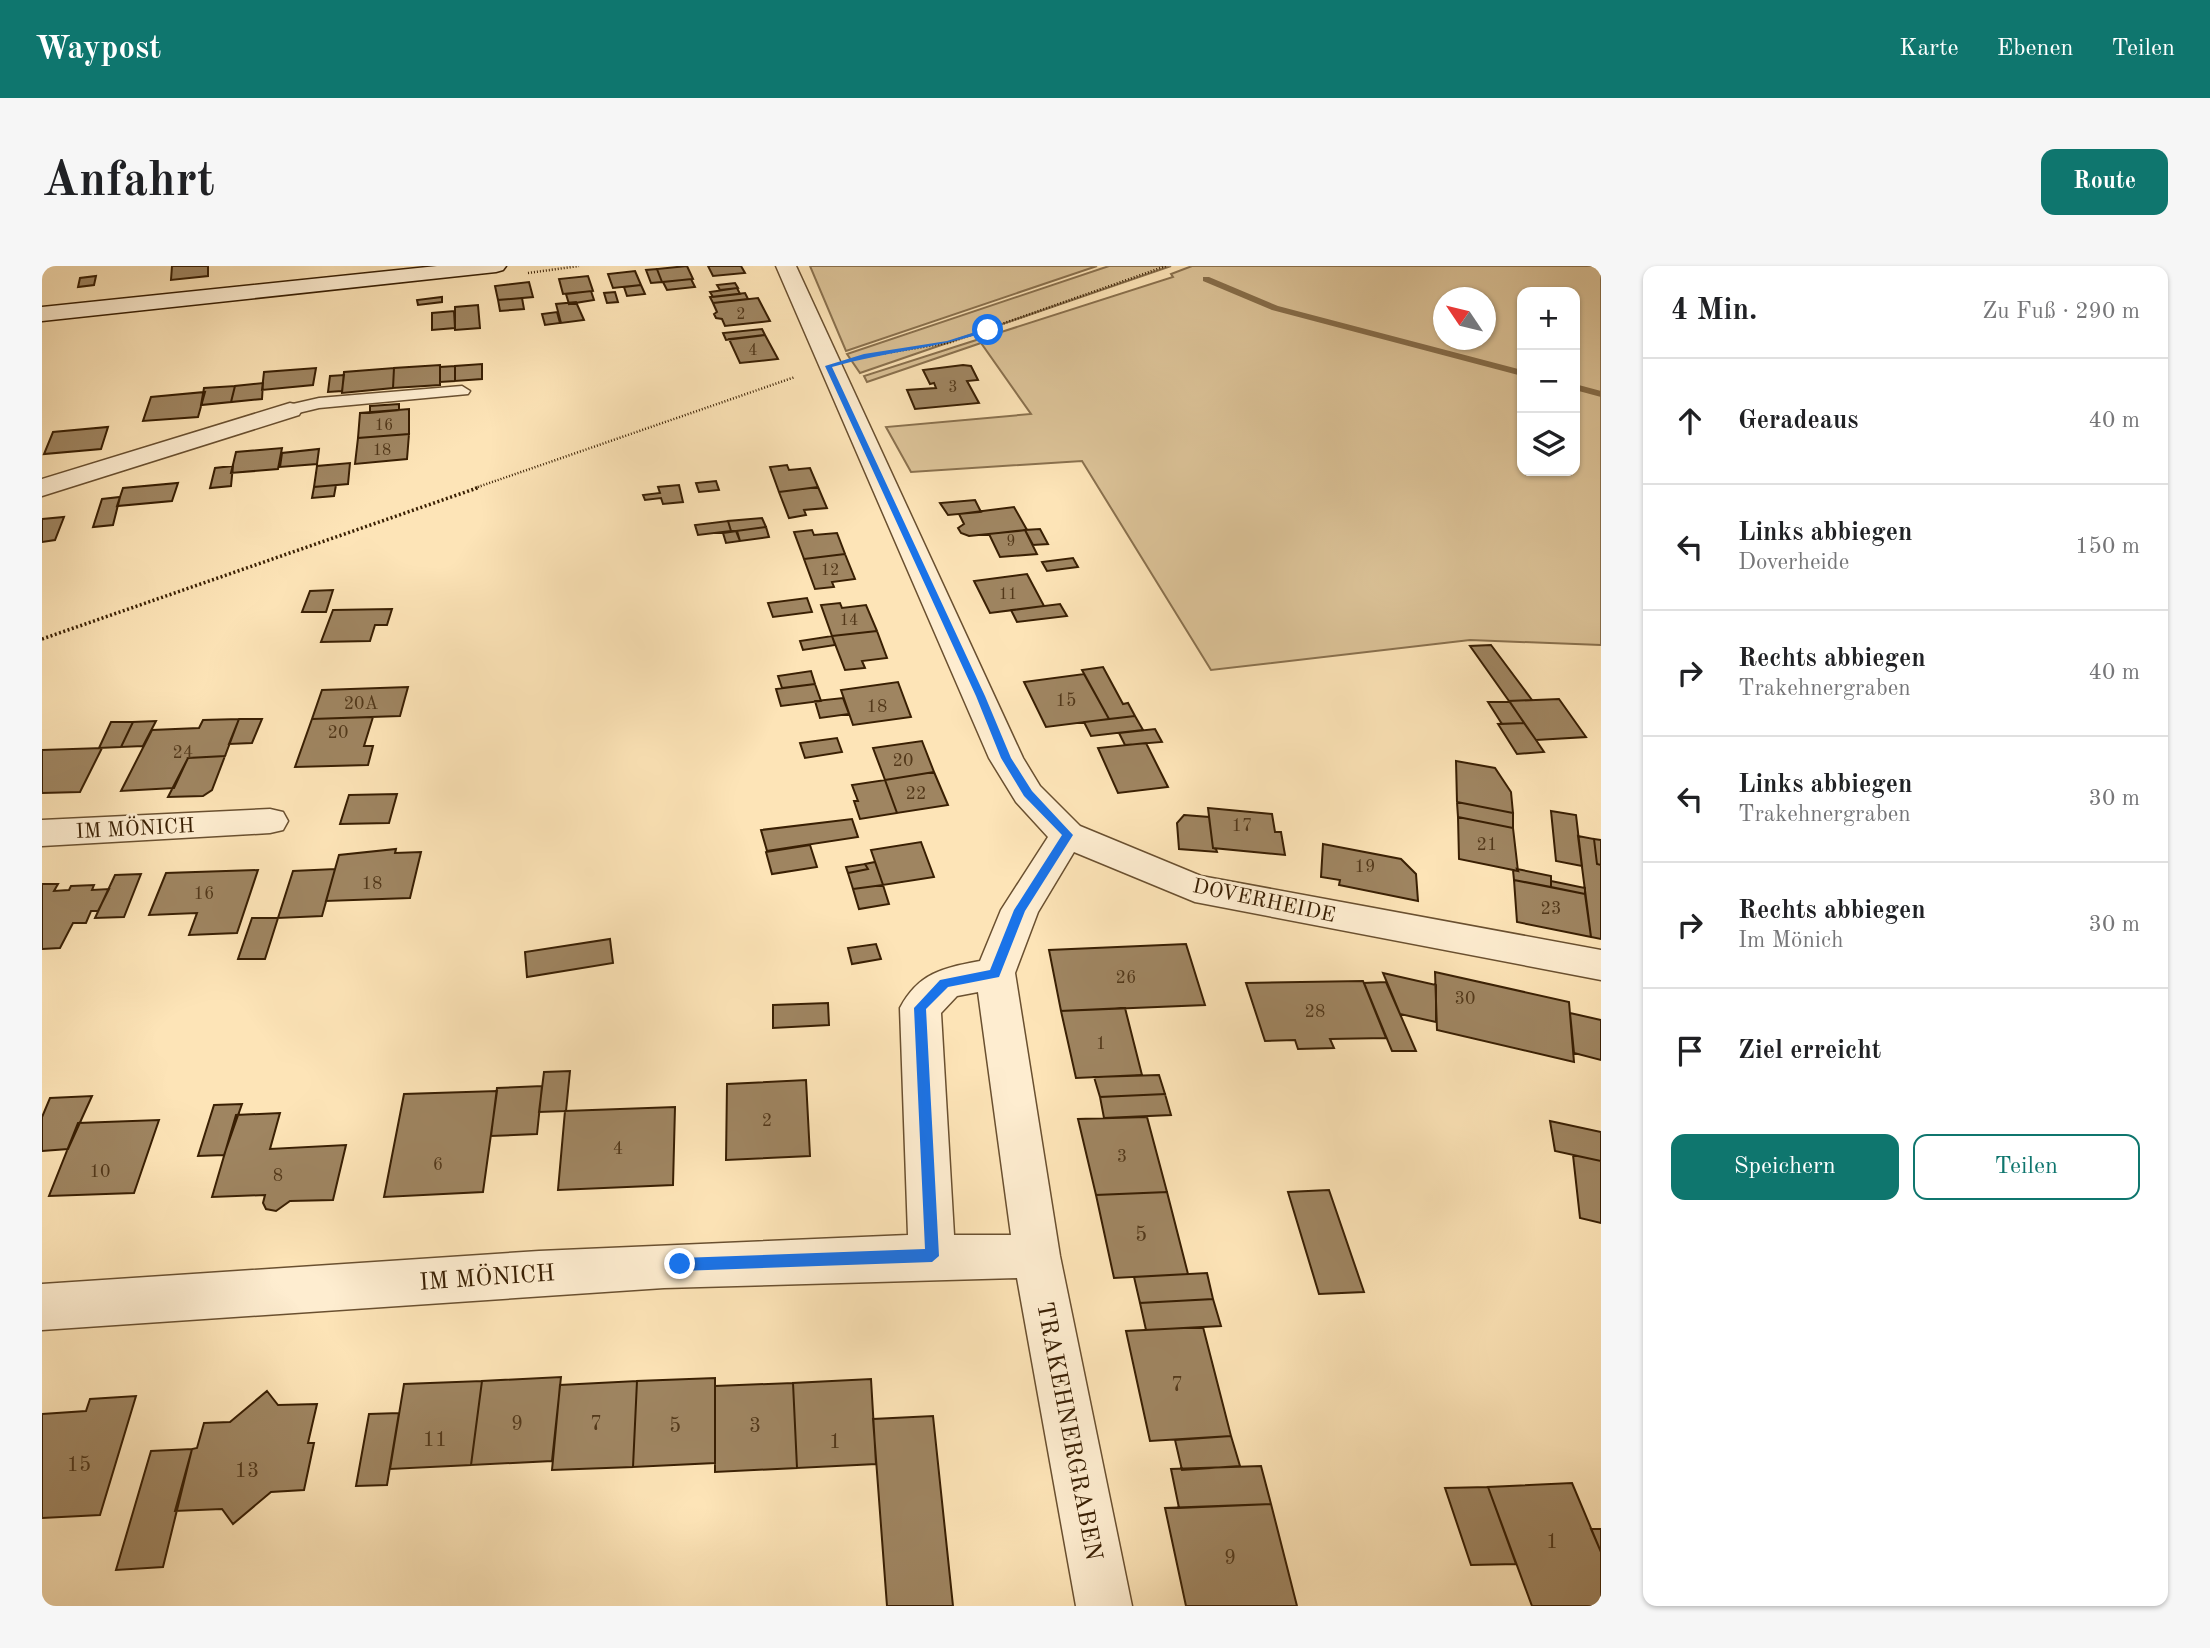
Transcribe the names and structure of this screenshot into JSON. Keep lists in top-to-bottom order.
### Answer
{
  "streets": {
    "street": ["IM MÖNICH", "DOVERHEIDE", "TRAKEHNERGRABEN"]
  },
  "house_numbers": [
    "2",
    "4",
    "3",
    "16",
    "18",
    "9",
    "12",
    "11",
    "14",
    "15",
    "20A",
    "18",
    "20",
    "24",
    "20",
    "22",
    "17",
    "21",
    "19",
    "18",
    "16",
    "23",
    "26",
    "30",
    "28",
    "1",
    "2",
    "4",
    "3",
    "6",
    "10",
    "8",
    "5",
    "7",
    "9",
    "7",
    "5",
    "3",
    "11",
    "1",
    "15",
    "13",
    "1",
    "9"
  ],
  "north": "top left",
  "page": {
    "header": "Waypost",
    "nav": ["Karte", "Ebenen", "Teilen"],
    "buttons": [
      "Route",
      ["Speichern", "Teilen"]
    ],
    "title": "Anfahrt",
    "heading": ["4 Min.", "Zu Fuß · 290 m"],
    "map_buttons": ["+", "−"],
    "list": [
      ["Geradeaus", "40 m"],
      ["Links abbiegen", "Doverheide", "150 m"],
      ["Rechts abbiegen", "Trakehnergraben", "40 m"],
      ["Links abbiegen", "Trakehnergraben", "30 m"],
      ["Rechts abbiegen", "Im Mönich", "30 m"],
      "Ziel erreicht"
    ]
  }
}
